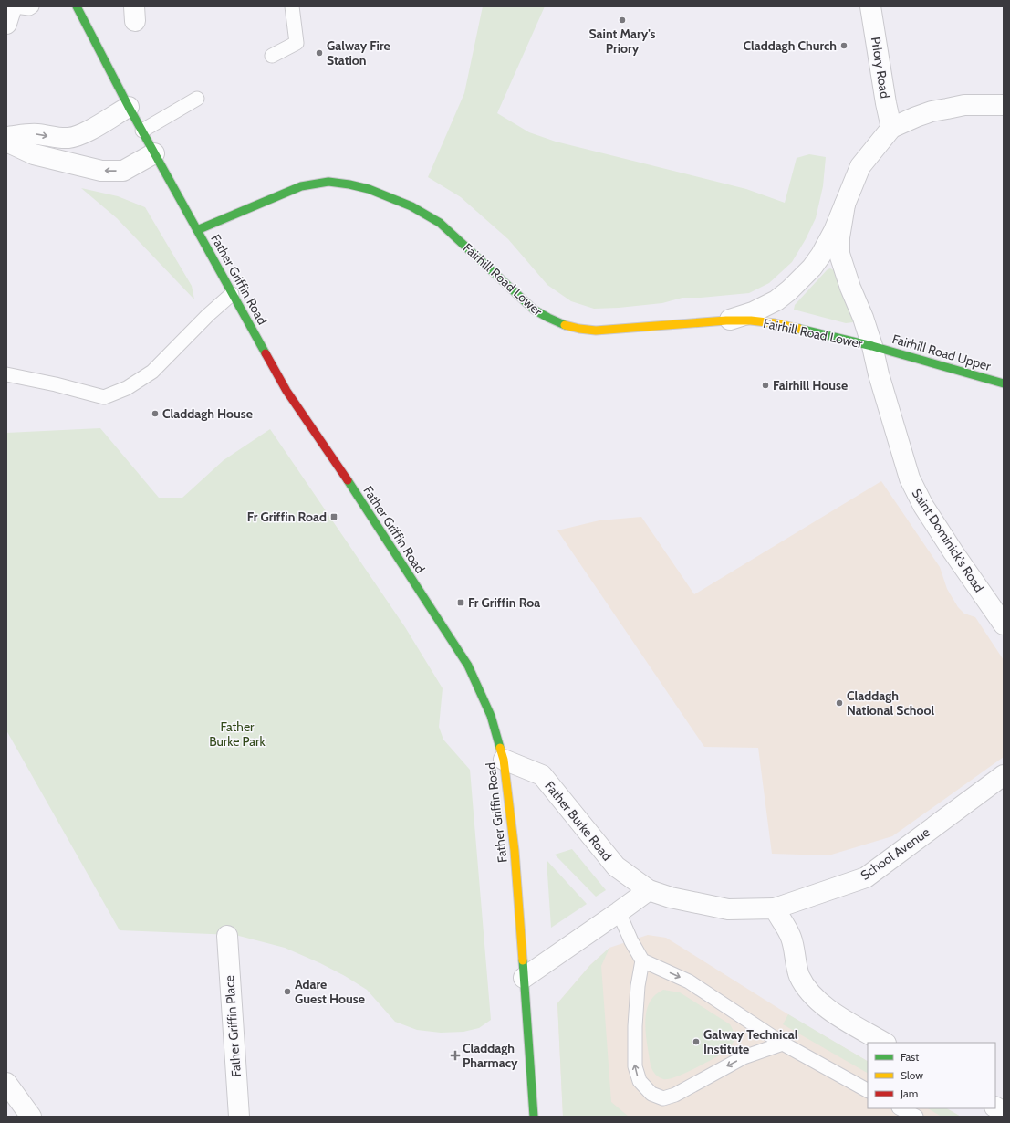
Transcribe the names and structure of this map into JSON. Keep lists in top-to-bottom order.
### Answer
{
  "streets": {
    "main road": ["Father Griffin Road", "Fairhill Road Lower", "Fairhill Road Upper"],
    "street": [
      "Priory Road",
      "Saint Dominick's Road",
      "Father Burke Road",
      "School Avenue",
      "Father Griffin Place"
    ]
  },
  "crossings": [
    ["Father Griffin Road", "Fairhill Road Lower"],
    ["Father Griffin Road", "Father Burke Road"],
    ["Fairhill Road Lower", "Fairhill Road Upper"],
    ["Fairhill Road Lower", "Saint Dominick's Road"],
    ["Fairhill Road Upper", "Saint Dominick's Road"],
    ["Father Burke Road", "School Avenue"]
  ],
  "parks": ["Father Burke Park"],
  "places": {
    "other": [
      "Saint Mary's Priory",
      "Claddagh Church",
      "Galway Fire Station",
      "Fairhill House",
      "Claddagh House",
      "Claddagh National School",
      "Adare Guest House",
      "Galway Technical Institute"
    ],
    "transit": ["Fr Griffin Road", "Fr Griffin Roa"],
    "health": ["Claddagh Pharmacy"]
  },
  "legend": ["Fast", "Slow", "Jam"]
}
